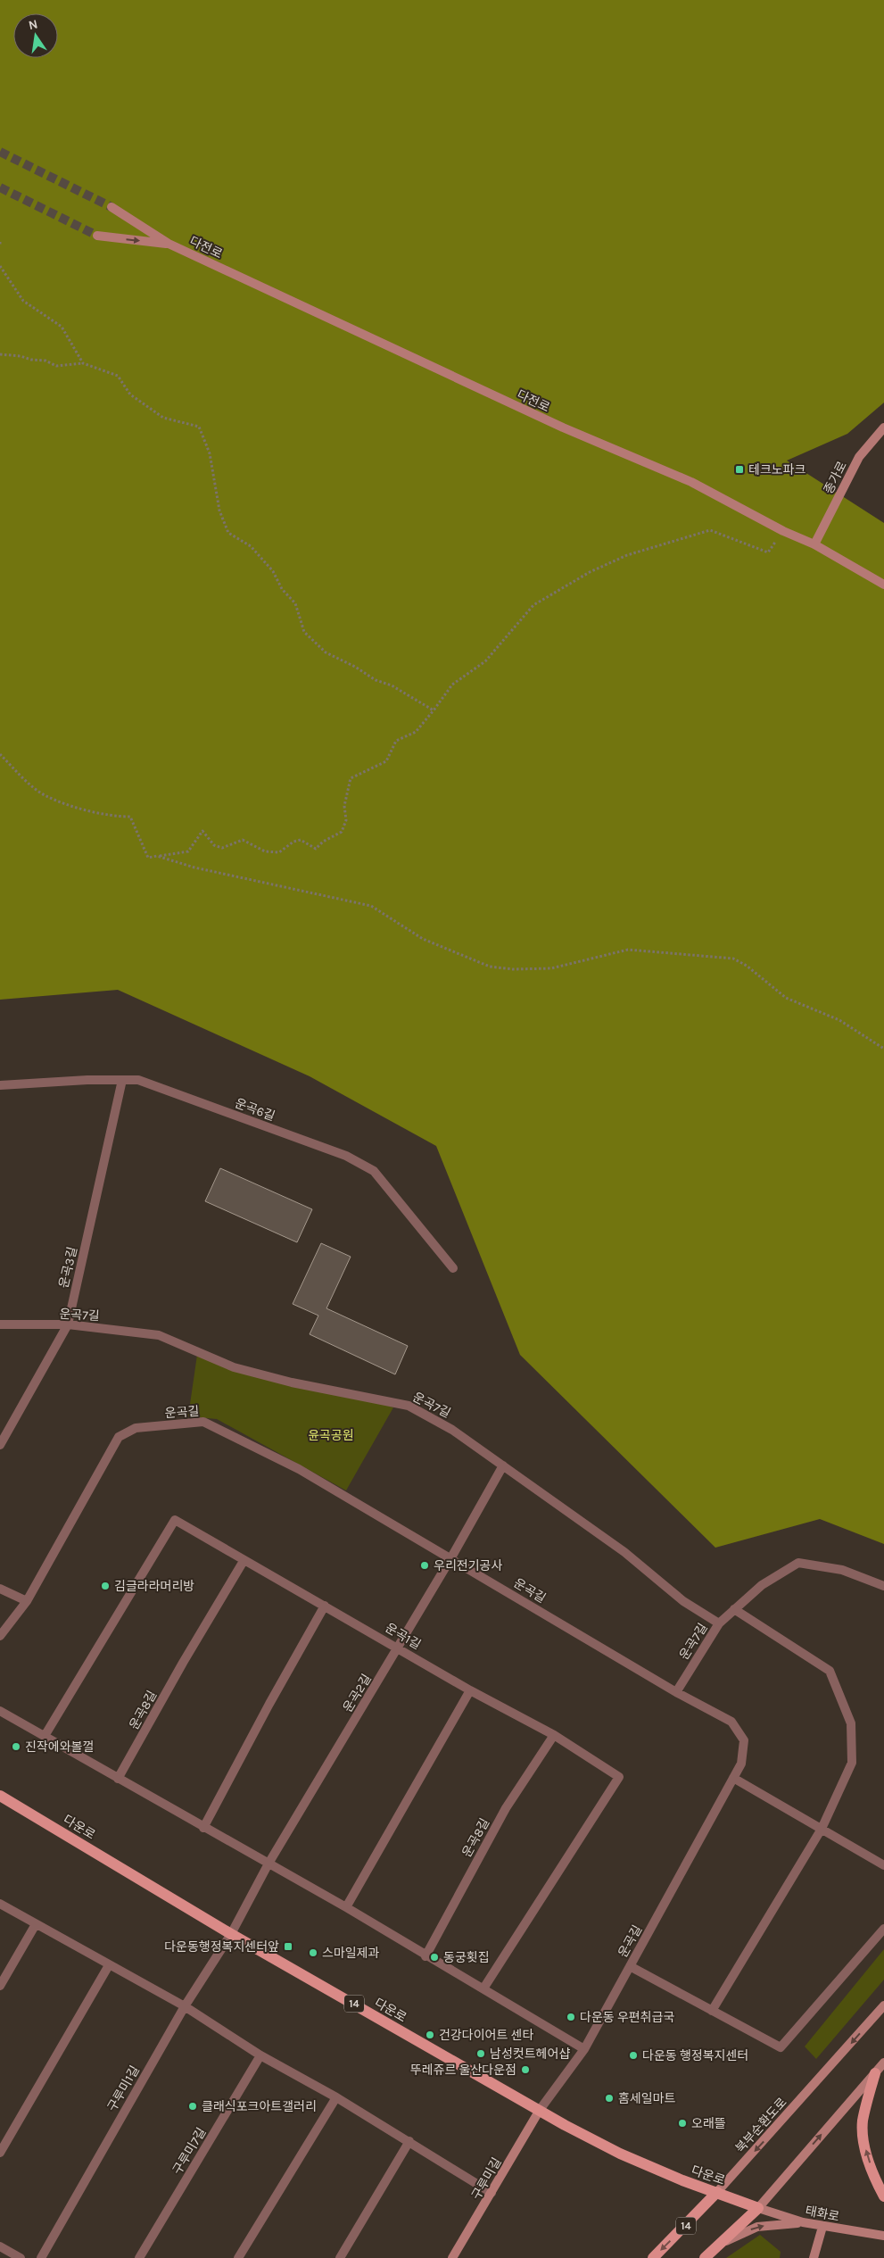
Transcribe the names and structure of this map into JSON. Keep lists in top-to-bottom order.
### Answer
{
  "streets": {
    "main road": [
      "다전로",
      "종가로",
      "다운로",
      "14",
      "북부순환도로",
      "구루미길",
      "태화로"
    ],
    "street": [
      "운곡6길",
      "운곡3길",
      "운곡7길",
      "운곡길",
      "운곡1길",
      "운곡2길",
      "운곡8길",
      "구루미1길",
      "구루미7길"
    ]
  },
  "crossings": [
    ["다전로", "종가로"],
    ["운곡6길", "운곡3길"],
    ["운곡3길", "운곡7길"],
    ["운곡7길", "운곡길"],
    ["운곡7길", "운곡2길"],
    ["운곡길", "운곡2길"],
    ["운곡길", "다운로"],
    ["운곡길", "구루미길"],
    ["운곡1길", "운곡2길"],
    ["운곡1길", "운곡8길"],
    ["운곡2길", "다운로"],
    ["운곡2길", "구루미1길"],
    ["다운로", "구루미1길"],
    ["다운로", "북부순환도로"],
    ["다운로", "구루미길"],
    ["다운로", "태화로"]
  ],
  "parks": ["윤곡공원"],
  "places": {
    "transit": ["테크노파크", "다운동행정복지센터앞"],
    "other": [
      "우리전기공사",
      "김글라라머리방",
      "진작에와볼껄",
      "스마일제과",
      "동궁횟집",
      "다운동 우편취급국",
      "건강다이어트 센타",
      "남성컷트헤어샵",
      "다운동 행정복지센터",
      "뚜레쥬르 울산다운점",
      "홈세일마트",
      "클래식포크아트갤러리",
      "오래뜰"
    ]
  },
  "north": "top"
}
